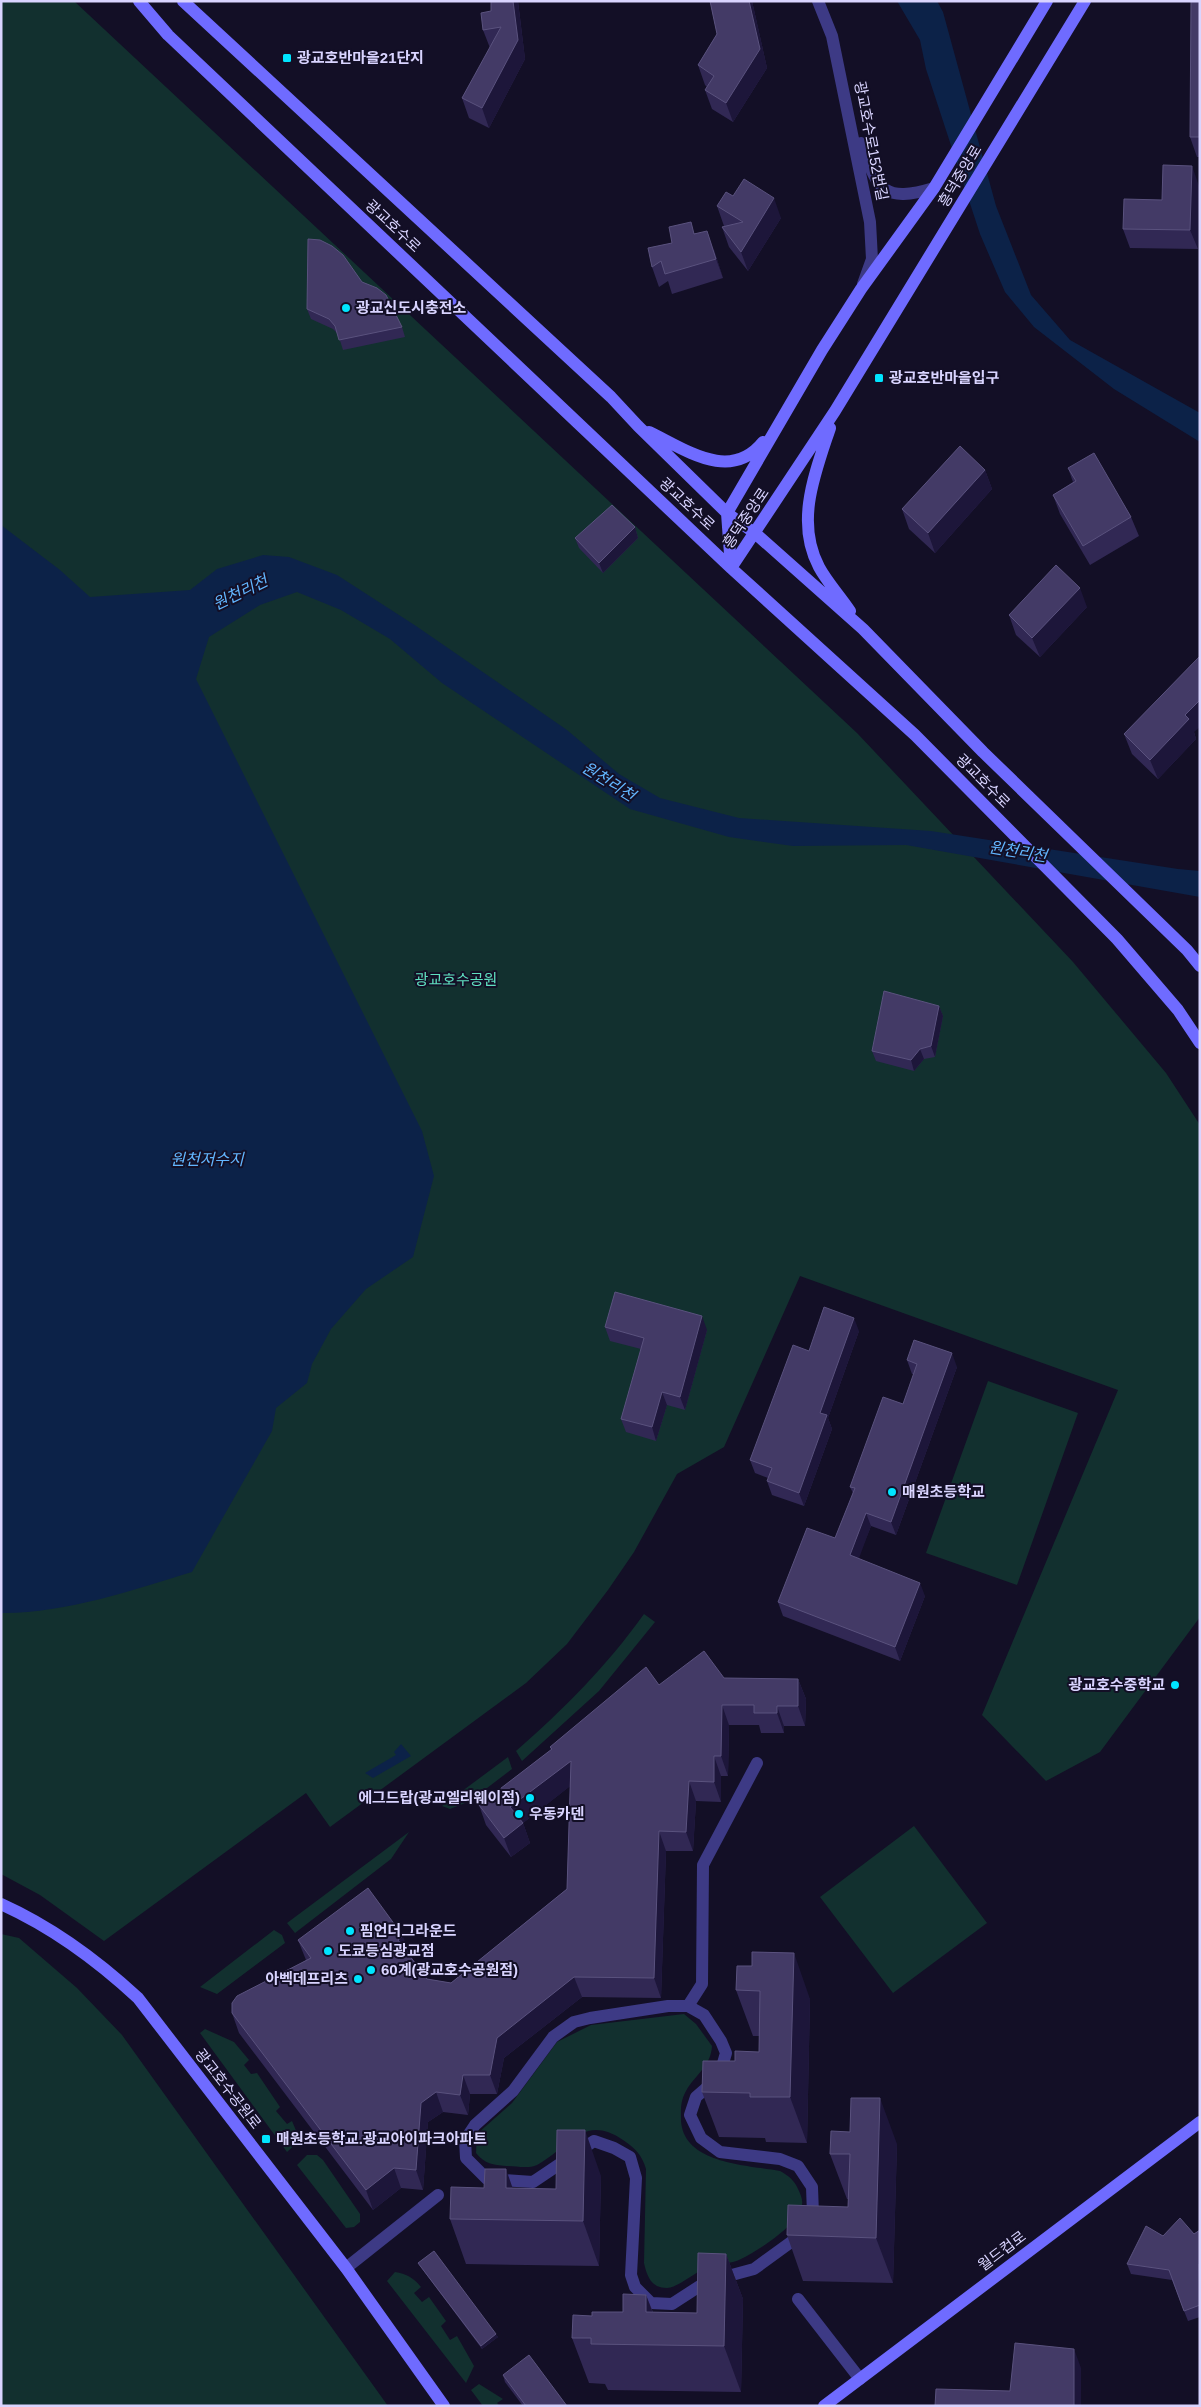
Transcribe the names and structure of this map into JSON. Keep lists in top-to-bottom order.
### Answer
{
  "streets": {
    "main road": [
      "흥덕중앙로",
      "광교호수로",
      "광교호수공원로",
      "월드컵로"
    ],
    "street": ["광교호수로152번길"]
  },
  "crossings": [
    ["광교호수로152번길", "흥덕중앙로"],
    ["흥덕중앙로", "광교호수로"]
  ],
  "water": ["원천리천", "원천저수지"],
  "parks": ["광교호수공원"],
  "places": {
    "transit": ["광교호반마을21단지", "광교호반마을입구", "매원초등학교.광교아이파크아파트"],
    "other": [
      "광교신도시충전소",
      "매원초등학교",
      "광교호수중학교",
      "에그드랍(광교엘리웨이점)",
      "우동카덴",
      "핌언더그라운드",
      "도쿄등심광교점",
      "60계(광교호수공원점)",
      "아벡데프리츠"
    ]
  }
}
